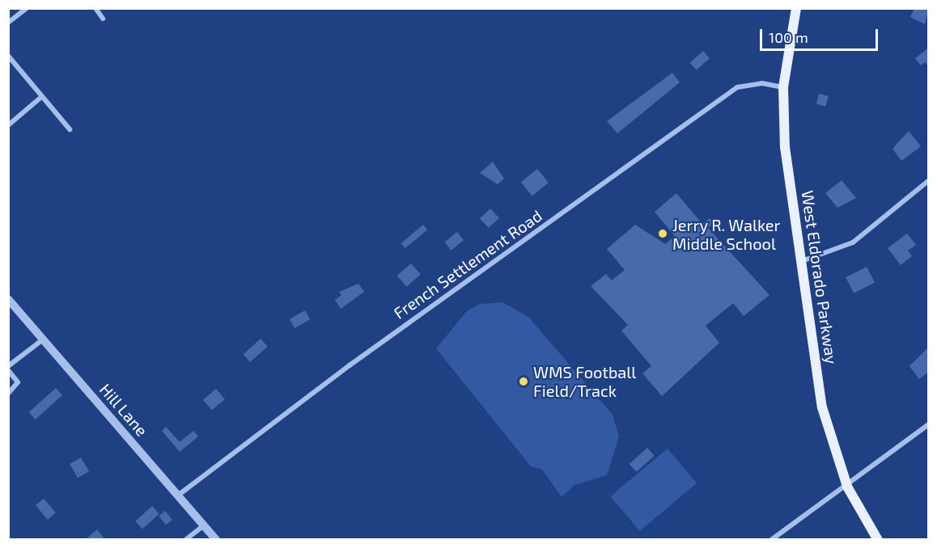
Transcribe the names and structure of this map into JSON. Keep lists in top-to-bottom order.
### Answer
{
  "streets": {
    "main road": ["West Eldorado Parkway"],
    "street": ["French Settlement Road", "Hill Lane"]
  },
  "crossings": [
    ["French Settlement Road", "West Eldorado Parkway"],
    ["French Settlement Road", "Hill Lane"]
  ],
  "places": ["Jerry R. Walker Middle School", "WMS Football Field/Track"],
  "scale_bar": "100 m"
}
